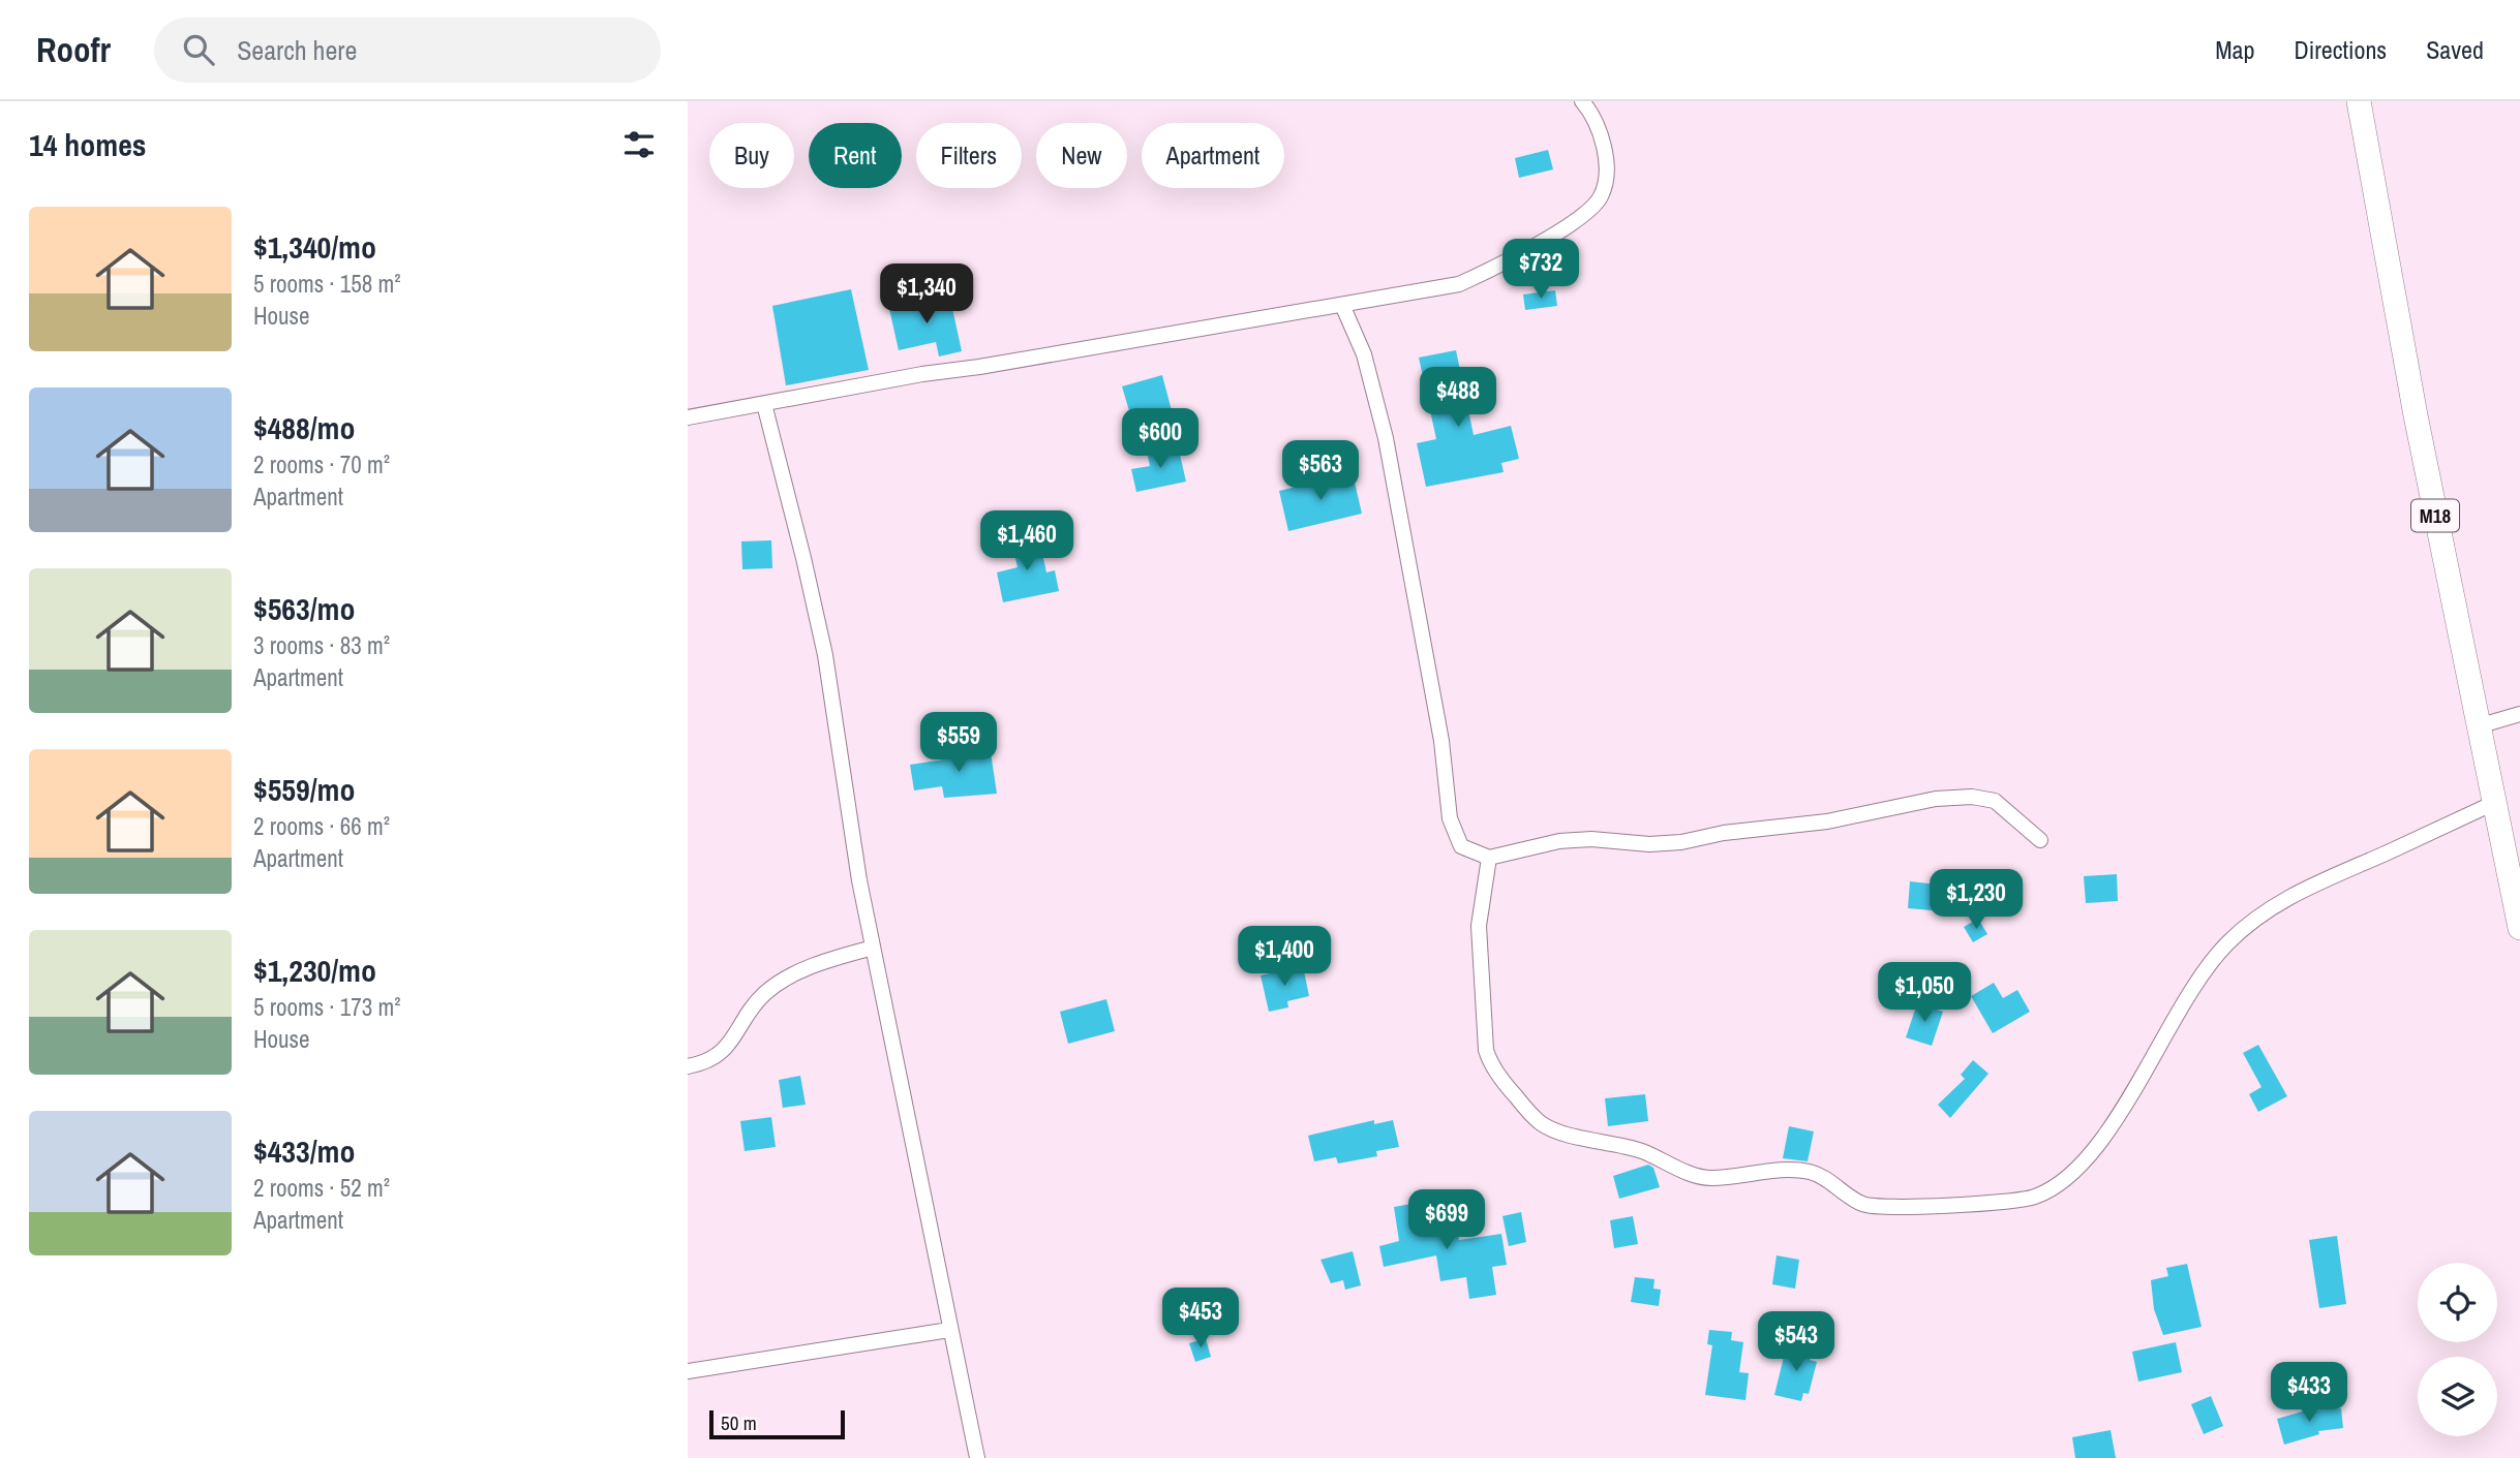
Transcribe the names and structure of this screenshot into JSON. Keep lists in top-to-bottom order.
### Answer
{
  "streets": {
    "main road": ["M18"]
  },
  "scale_bar": "50 m",
  "page": {
    "header": "Roofr",
    "search": "Search here",
    "nav": ["Map", "Directions", "Saved"],
    "heading": "14 homes",
    "chip": [
      "Buy",
      "Rent",
      "Filters",
      "New",
      "Apartment"
    ],
    "list": [
      {
        "name": "$1,340/mo",
        "note": "5 rooms · 158 m² · House"
      },
      {
        "name": "$488/mo",
        "note": "2 rooms · 70 m² · Apartment"
      },
      {
        "name": "$563/mo",
        "note": "3 rooms · 83 m² · Apartment"
      },
      {
        "name": "$559/mo",
        "note": "2 rooms · 66 m² · Apartment"
      },
      {
        "name": "$1,230/mo",
        "note": "5 rooms · 173 m² · House"
      },
      {
        "name": "$433/mo",
        "note": "2 rooms · 52 m² · Apartment"
      }
    ],
    "price": [
      "$732",
      "$1,340",
      "$488",
      "$600",
      "$563",
      "$1,460",
      "$559",
      "$1,230",
      "$1,400",
      "$1,050",
      "$699",
      "$453",
      "$543",
      "$433"
    ],
    "scale": "50 m"
  }
}
